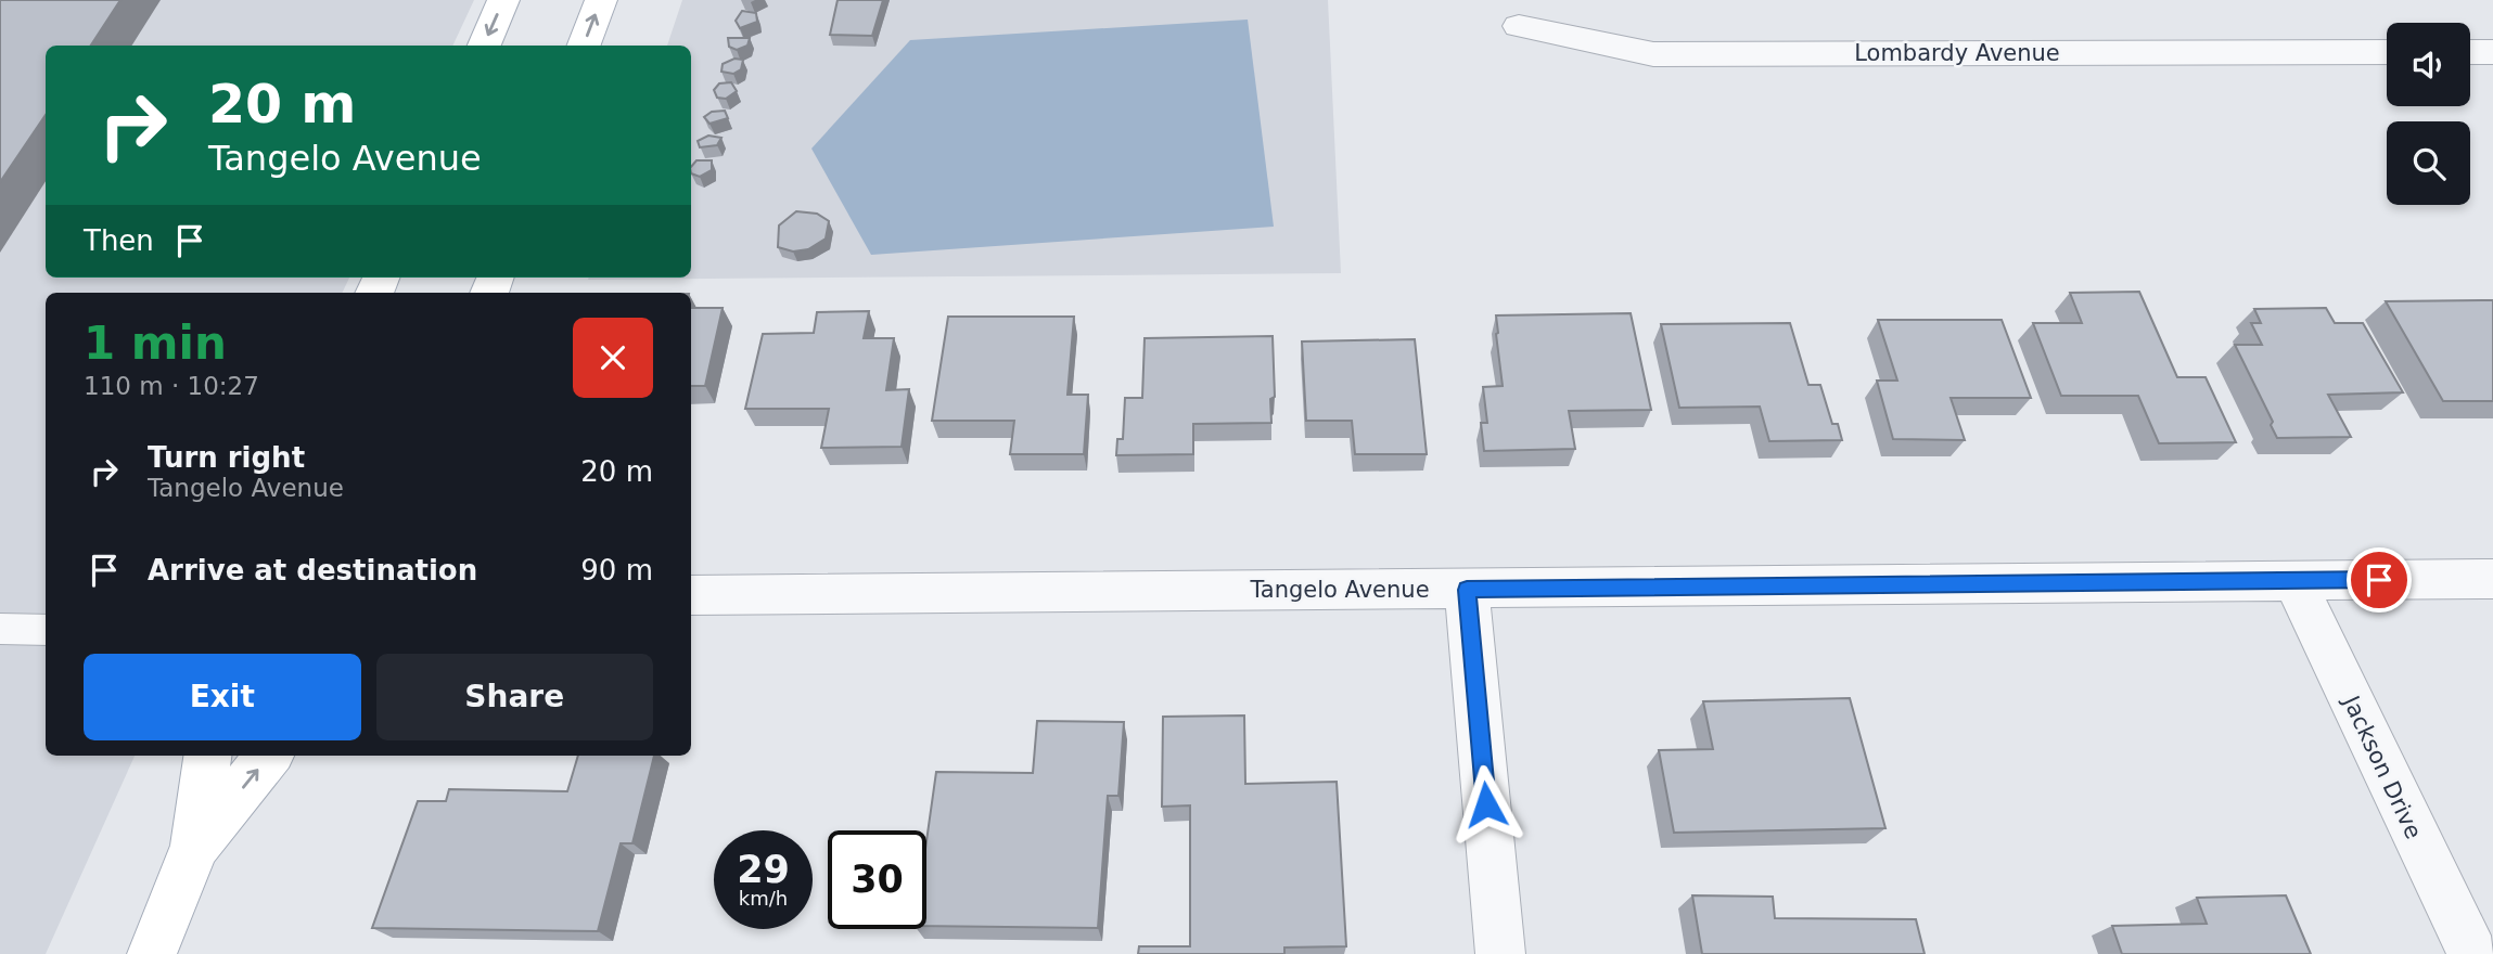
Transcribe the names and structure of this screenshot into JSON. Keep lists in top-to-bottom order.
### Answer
{
  "streets": {
    "street": ["Lombardy Avenue", "Tangelo Avenue", "Jackson Drive"]
  },
  "crossings": [
    ["Tangelo Avenue", "Jackson Drive"]
  ],
  "page": {
    "turn": ["20 m", "Tangelo Avenue"],
    "then": "Then",
    "heading": ["1 min", "110 m · 10:27"],
    "list": [
      {
        "name": "Turn right",
        "note": "Tangelo Avenue",
        "value": "20 m"
      },
      {
        "name": "Arrive at destination",
        "value": "90 m"
      }
    ],
    "buttons": ["Exit", "Share"],
    "speed": "29 km/h",
    "limit": "30"
  }
}
